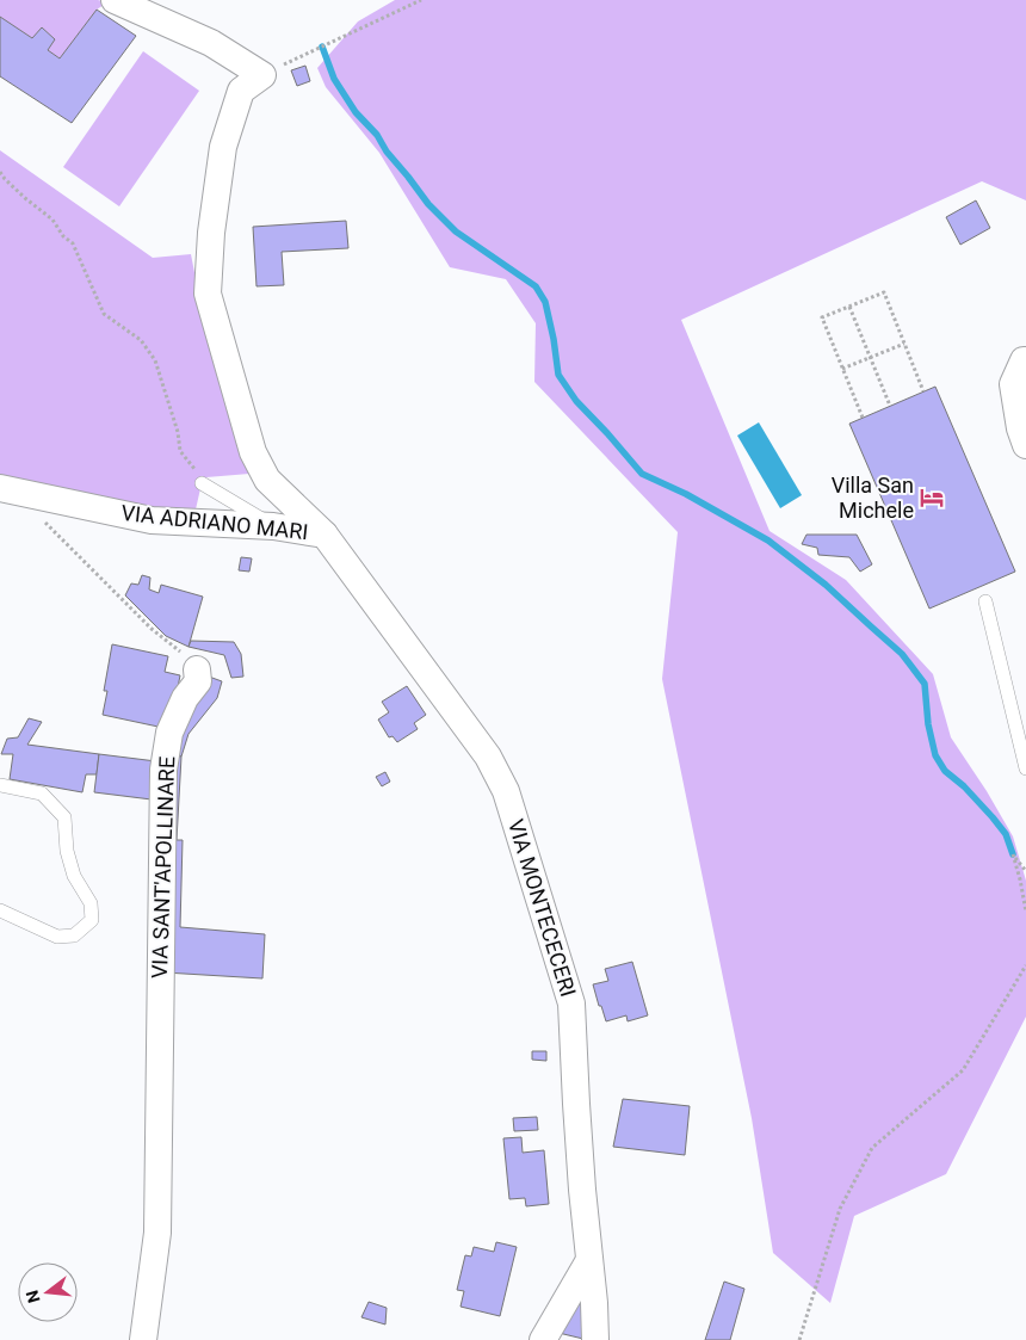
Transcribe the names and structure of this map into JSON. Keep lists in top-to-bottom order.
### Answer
{
  "streets": {
    "street": ["VIA ADRIANO MARI", "VIA SANT'APOLLINARE", "VIA MONTECECERI"]
  },
  "crossings": [
    ["VIA ADRIANO MARI", "VIA MONTECECERI"]
  ],
  "places": {
    "hotel": ["Villa San Michele"]
  },
  "north": "left"
}
